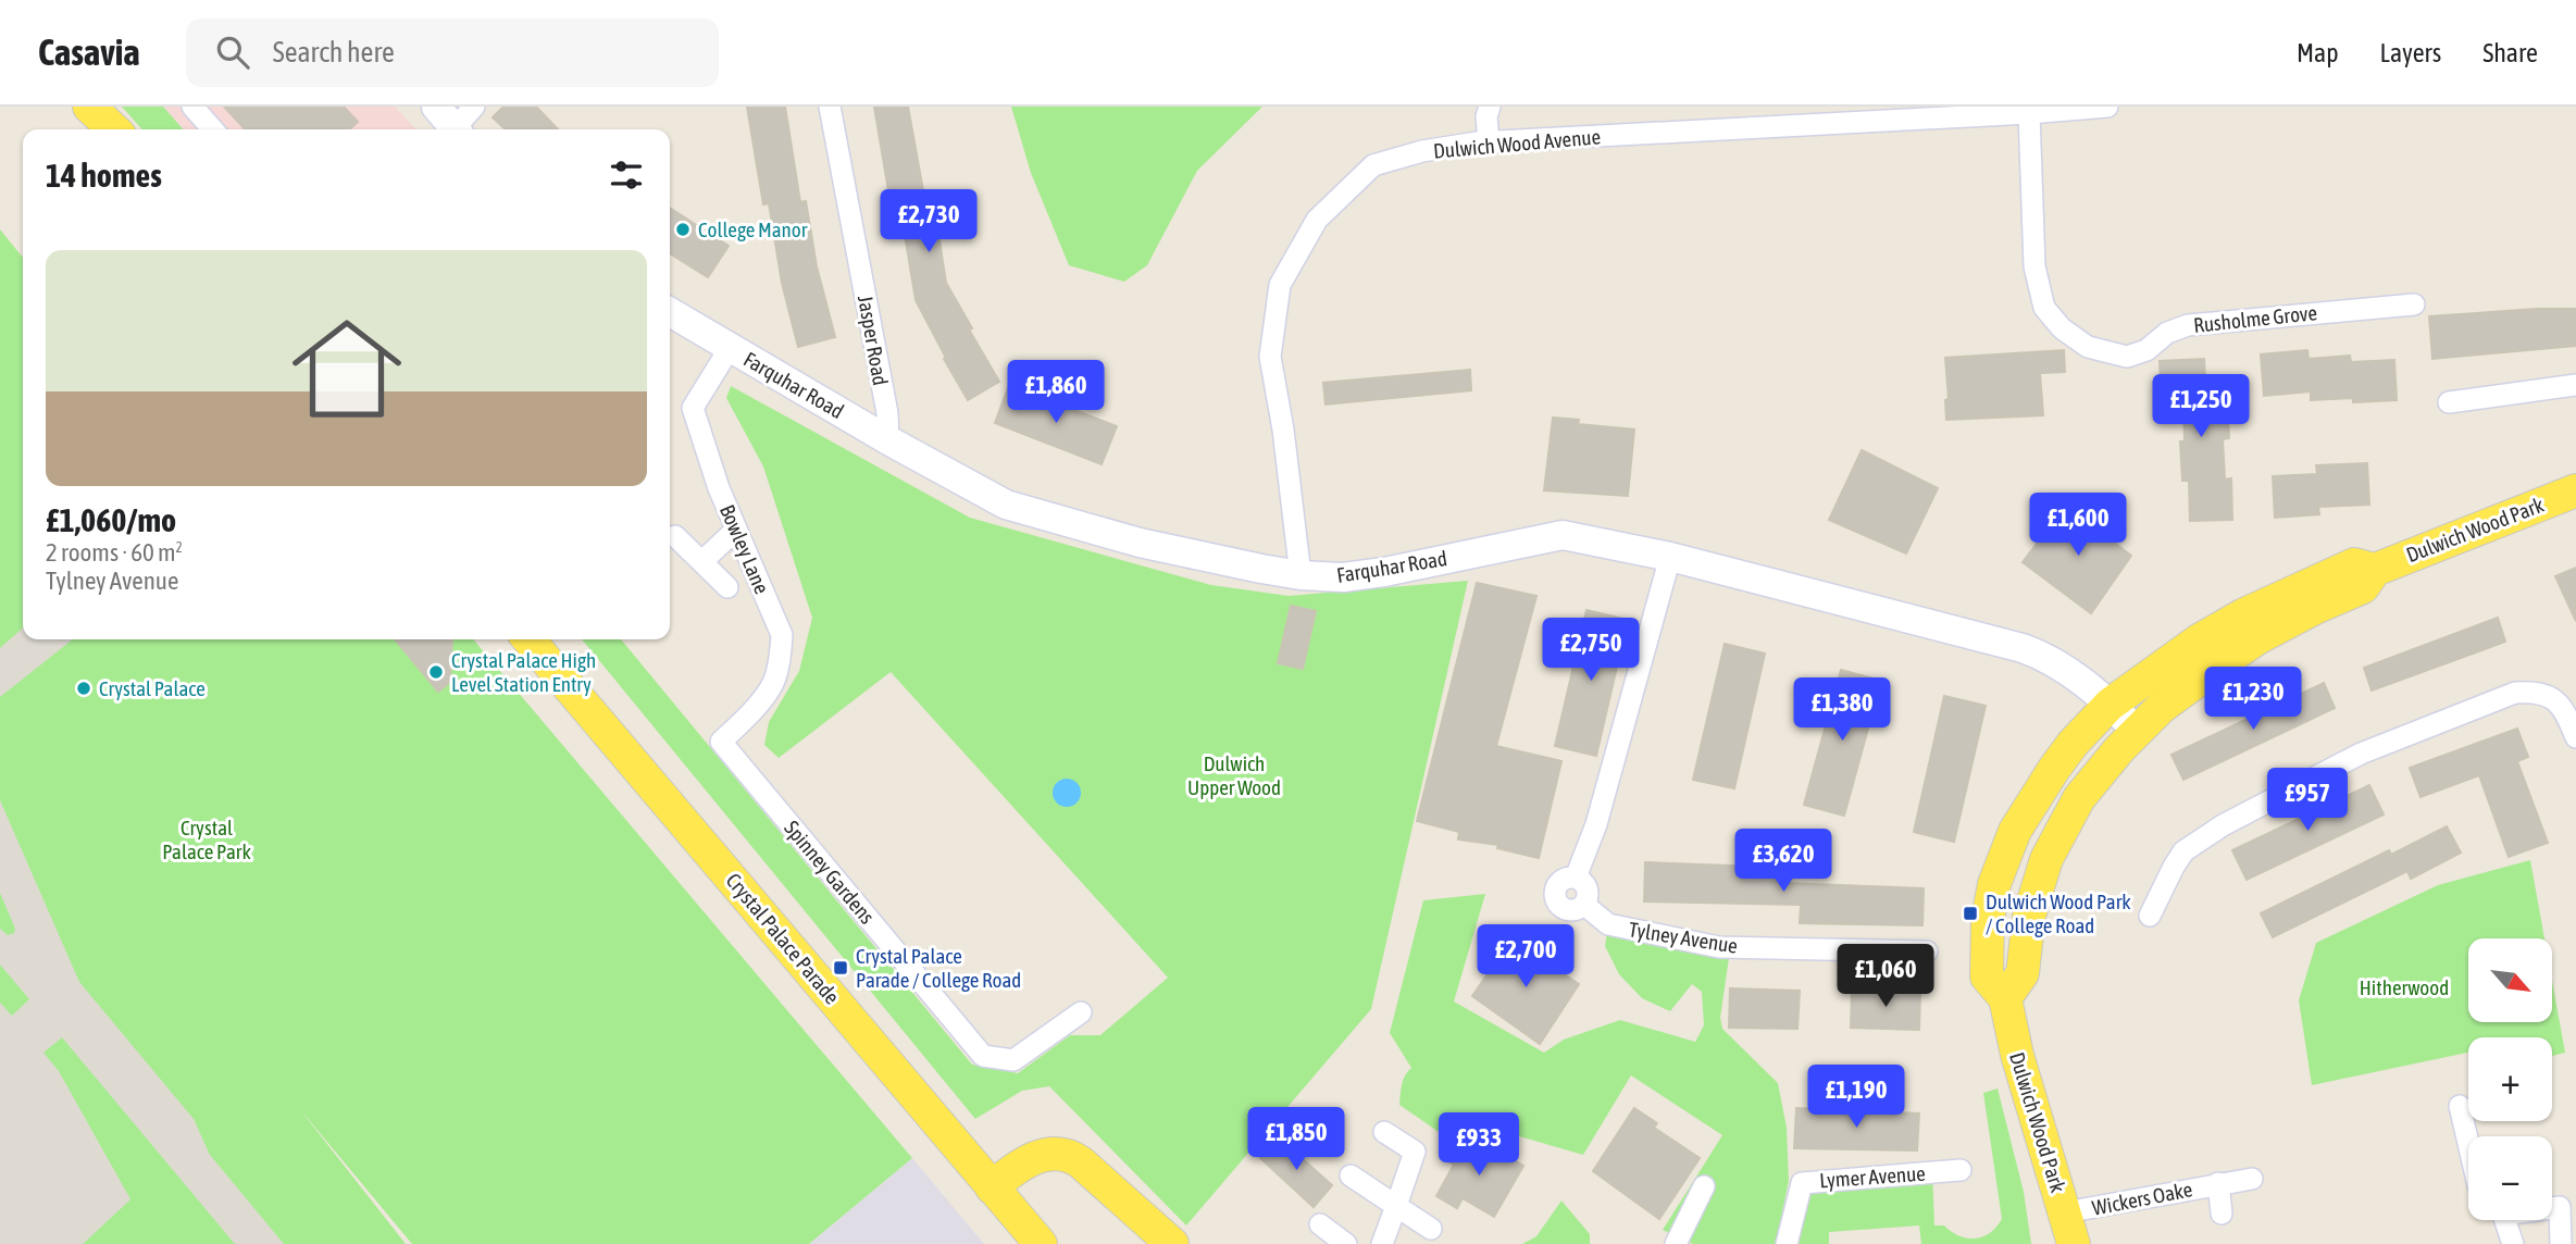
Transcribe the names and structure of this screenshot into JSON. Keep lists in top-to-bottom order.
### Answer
{
  "streets": {
    "main road": ["Dulwich Wood Park", "Crystal Palace Parade"],
    "street": [
      "Dulwich Wood Avenue",
      "Rusholme Grove",
      "Jasper Road",
      "Farquhar Road",
      "Bowley Lane",
      "Spinney Gardens",
      "Tylney Avenue",
      "Lymer Avenue",
      "Wickers Oake"
    ]
  },
  "crossings": [
    ["Dulwich Wood Avenue", "Rusholme Grove"],
    ["Dulwich Wood Avenue", "Farquhar Road"],
    ["Jasper Road", "Farquhar Road"],
    ["Farquhar Road", "Dulwich Wood Park"],
    ["Farquhar Road", "Bowley Lane"],
    ["Farquhar Road", "Tylney Avenue"],
    ["Dulwich Wood Park", "Wickers Oake"],
    ["Bowley Lane", "Spinney Gardens"]
  ],
  "parks": ["Dulwich Upper Wood", "Crystal Palace Park", "Hitherwood"],
  "places": {
    "other": ["College Manor", "Crystal Palace High Level Station Entry", "Crystal Palace"],
    "transit": ["Dulwich Wood Park / College Road", "Crystal Palace Parade / College Road"]
  },
  "north": "bottom right",
  "page": {
    "header": "Casavia",
    "search": "Search here",
    "nav": ["Map", "Layers", "Share"],
    "heading": "14 homes",
    "price": [
      "£2,730",
      "£1,860",
      "£1,250",
      "£1,600",
      "£2,750",
      "£1,230",
      "£1,380",
      "£957",
      "£3,620",
      "£2,700",
      "£1,060",
      "£1,190",
      "£1,850",
      "£933"
    ],
    "list": [
      {
        "name": "£1,060/mo",
        "note": "2 rooms · 60 m² · Tylney Avenue"
      }
    ],
    "map_buttons": ["+", "−"]
  }
}
